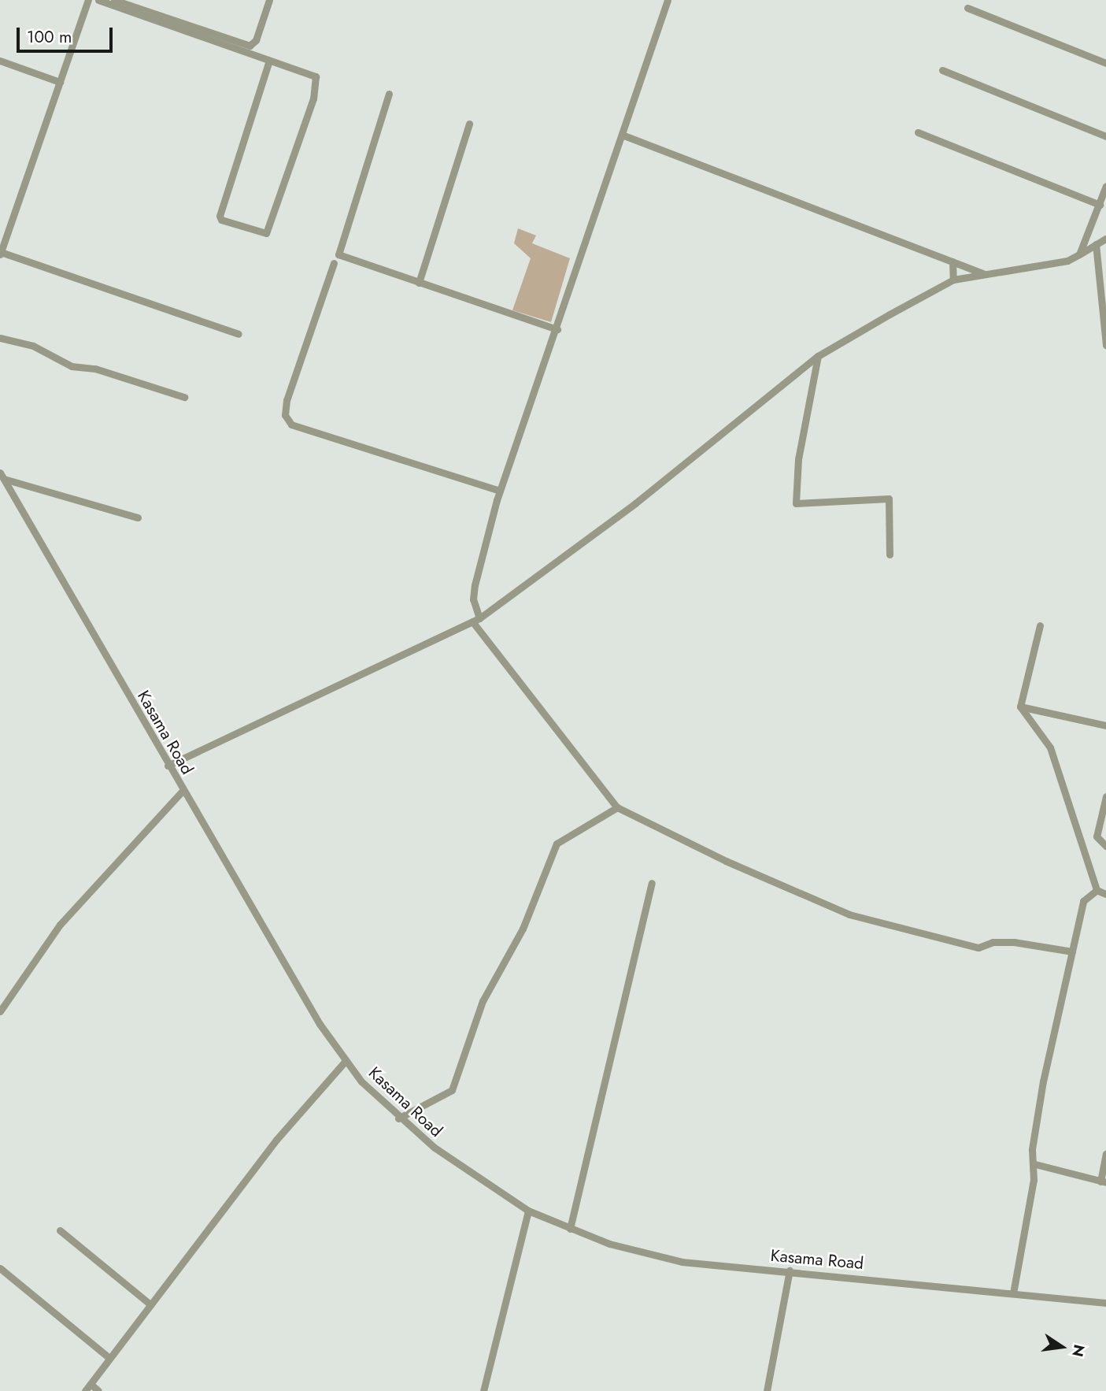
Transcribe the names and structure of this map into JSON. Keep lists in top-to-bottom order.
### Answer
{
  "streets": {
    "street": ["Kasama Road"]
  },
  "scale_bar": "100 m",
  "north": "right"
}
